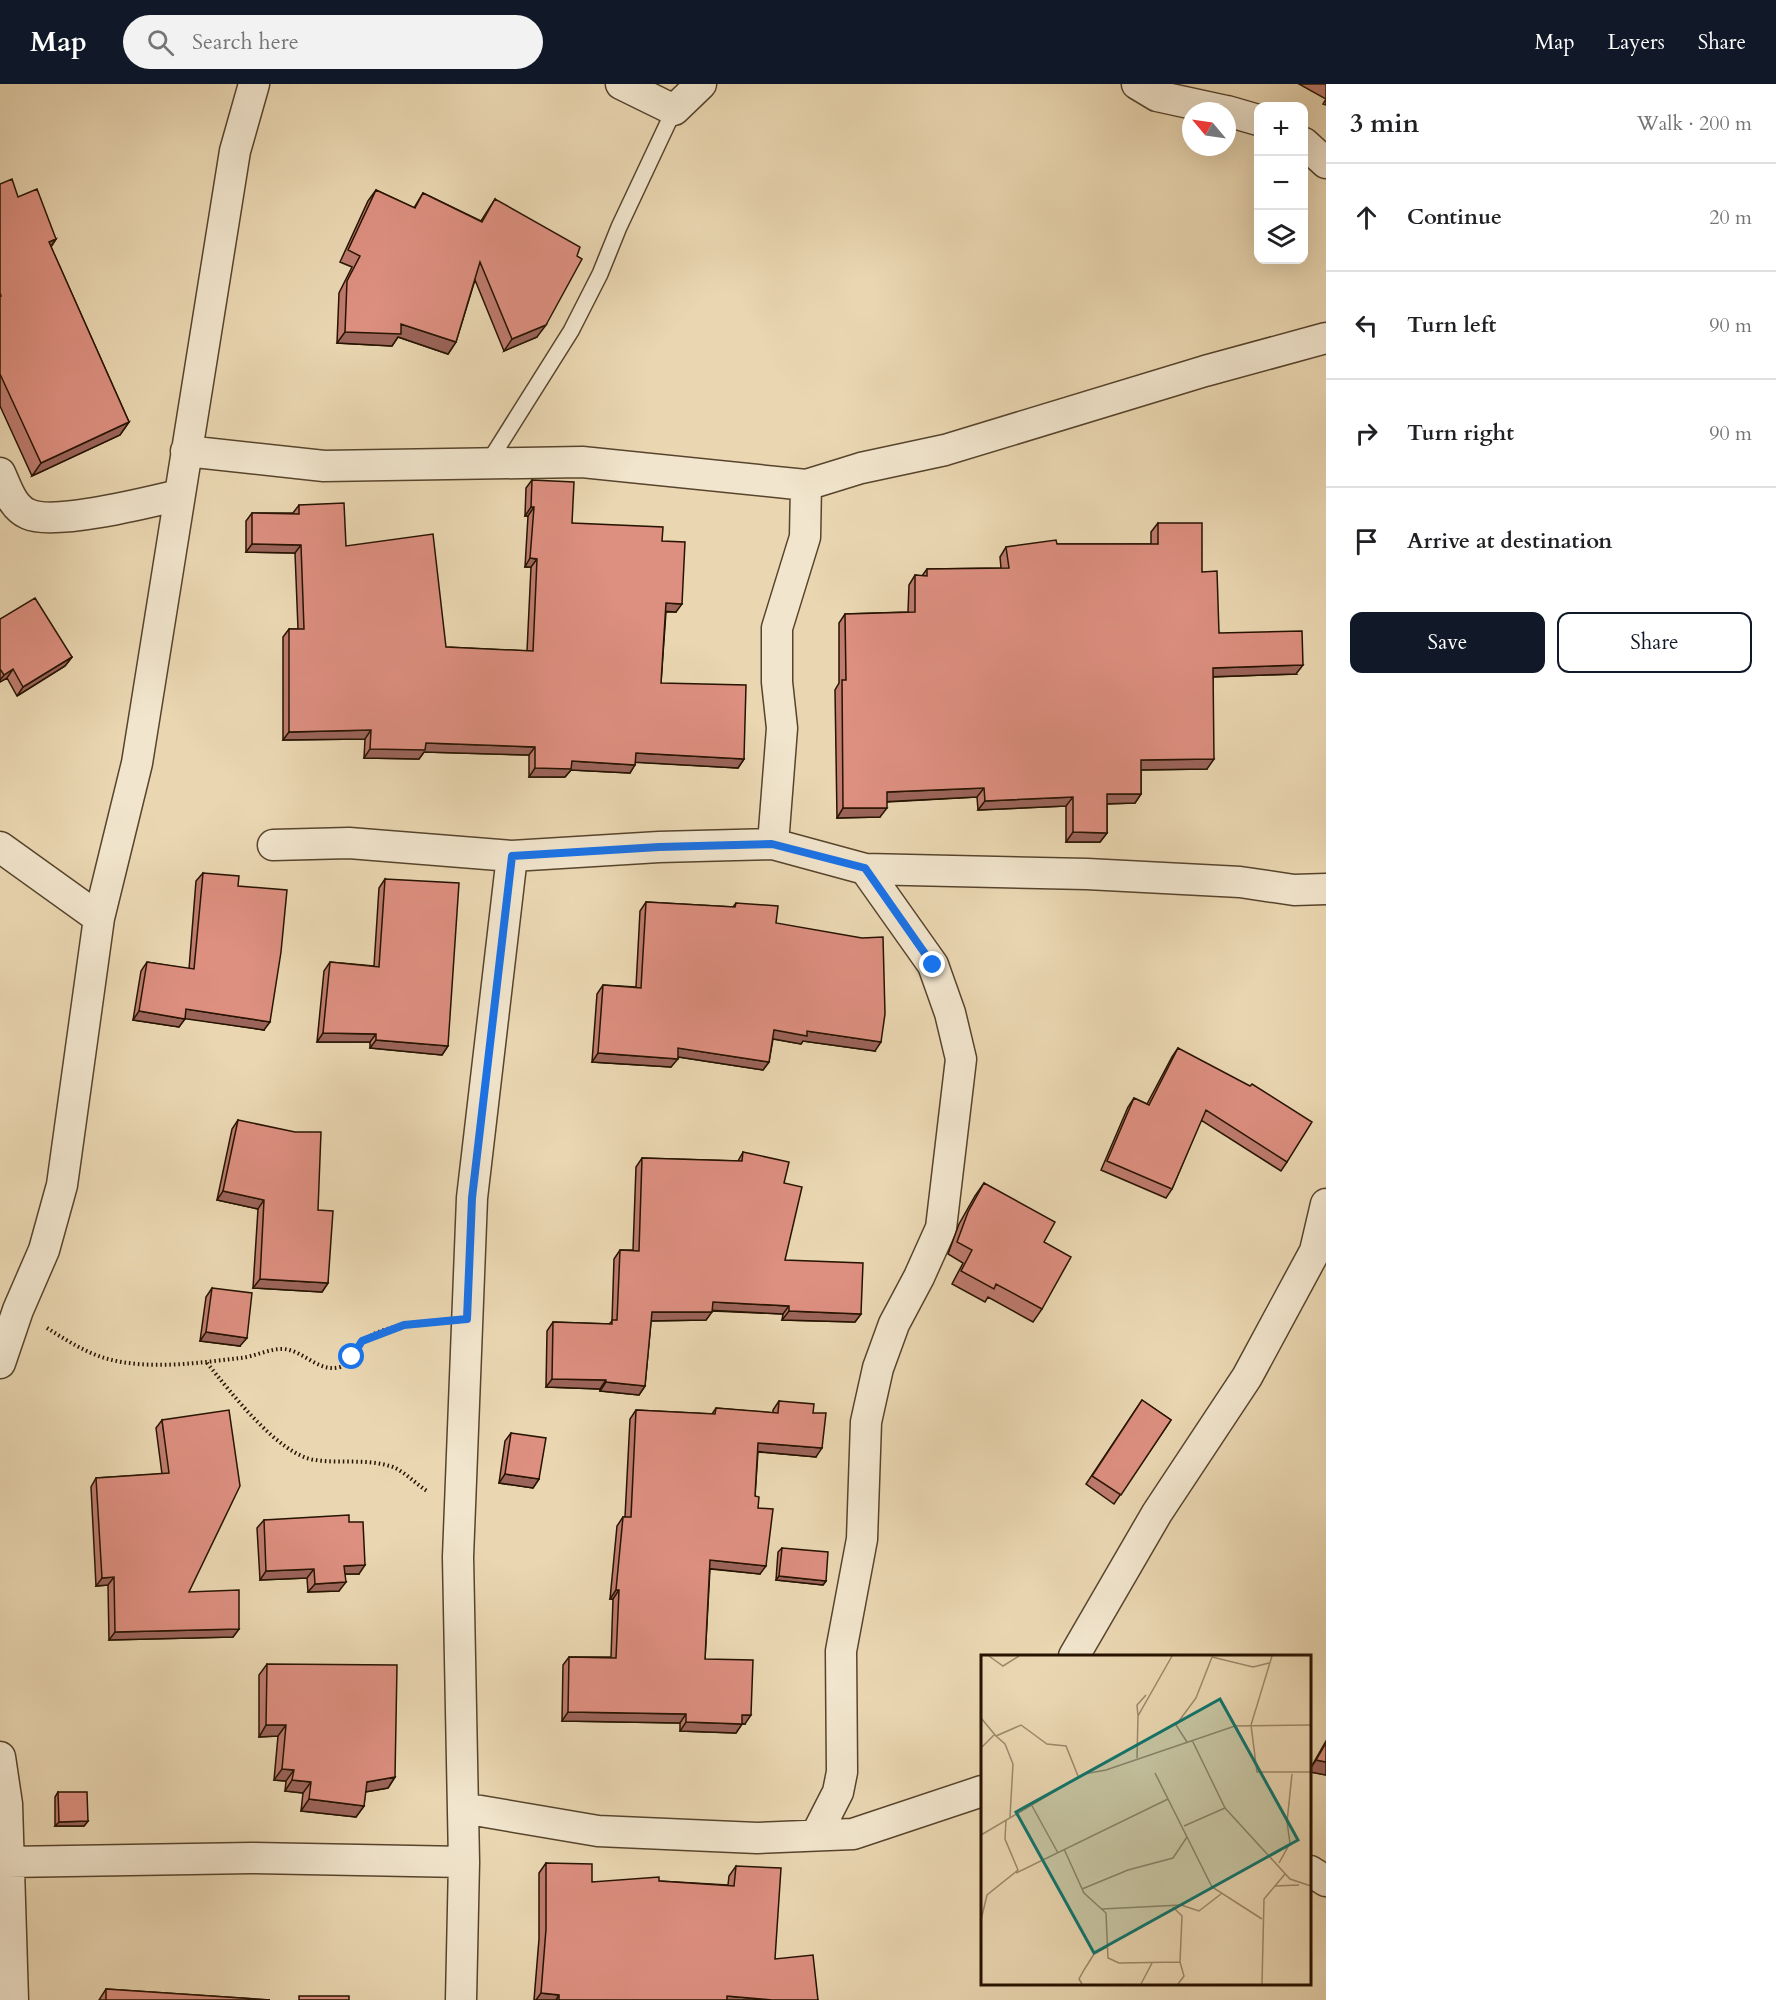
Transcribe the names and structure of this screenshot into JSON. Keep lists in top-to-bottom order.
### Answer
{
  "north": "top left",
  "page": {
    "header": "Map",
    "search": "Search here",
    "nav": ["Map", "Layers", "Share"],
    "heading": ["3 min", "Walk · 200 m"],
    "map_buttons": ["+", "−"],
    "list": [
      ["Continue", "20 m"],
      ["Turn left", "90 m"],
      ["Turn right", "90 m"],
      "Arrive at destination"
    ],
    "buttons": ["Save", "Share"]
  }
}
